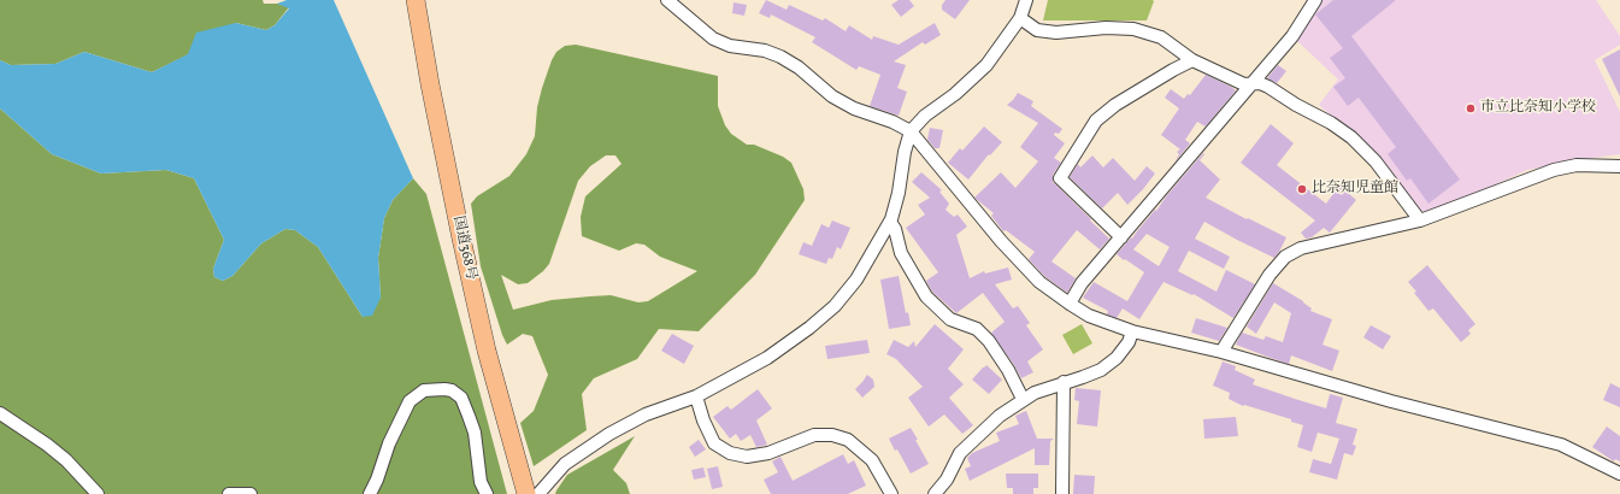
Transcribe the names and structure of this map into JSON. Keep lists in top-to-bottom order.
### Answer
{
  "streets": {
    "highway": ["国道368号"]
  },
  "places": ["市立比奈知小学校", "比奈知児童館"]
}
